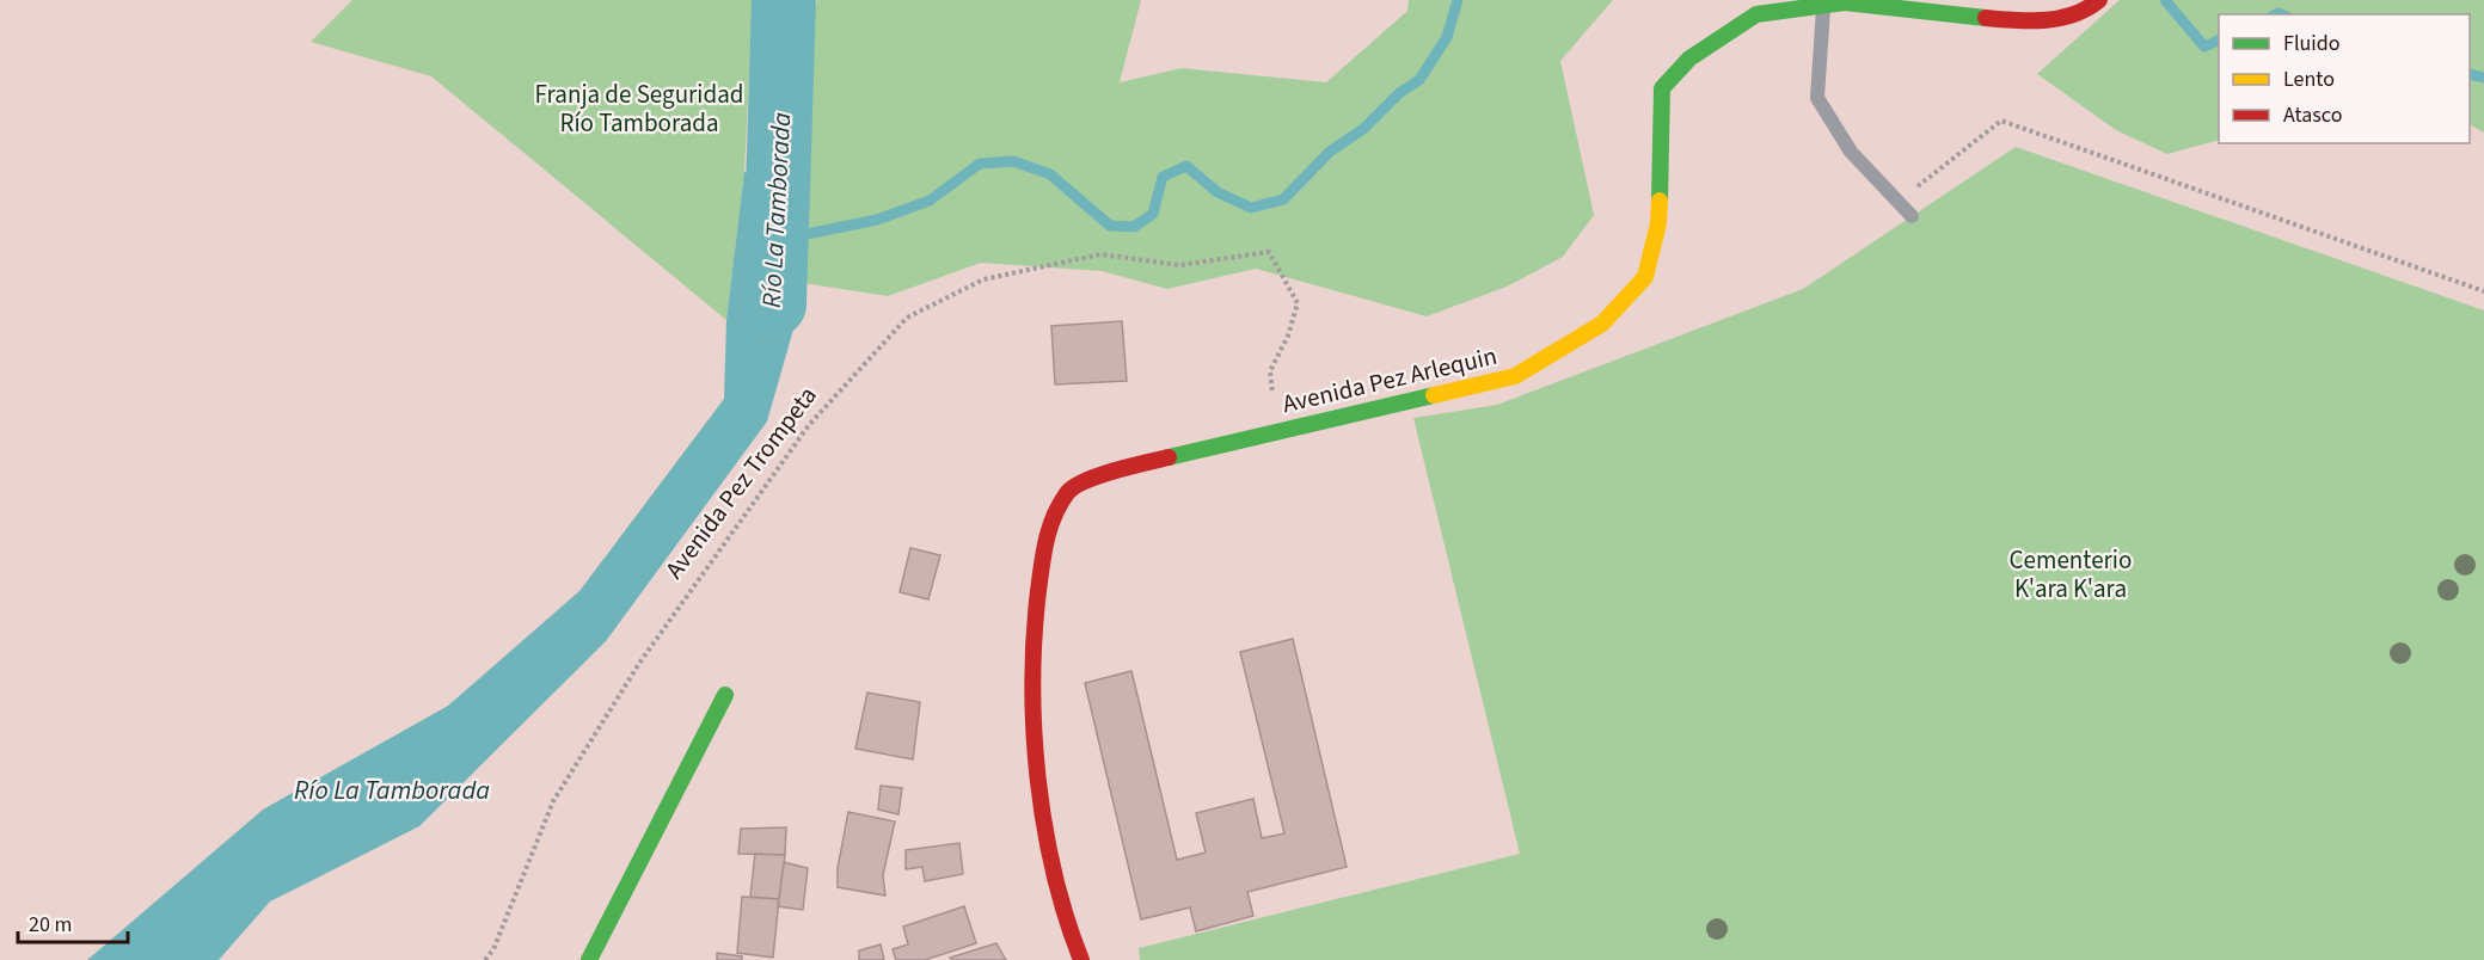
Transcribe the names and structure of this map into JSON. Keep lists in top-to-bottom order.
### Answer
{
  "streets": {
    "street": ["Avenida Pez Arlequin"],
    "path": ["Avenida Pez Trompeta"]
  },
  "crossings": [
    ["Avenida Pez Arlequin", "Avenida Pez Trompeta"]
  ],
  "water": ["Río La Tamborada"],
  "parks": ["Franja de Seguridad Río Tamborada", "Cementerio K'ara K'ara"],
  "legend": ["Fluido", "Lento", "Atasco"],
  "scale_bar": "20 m"
}
